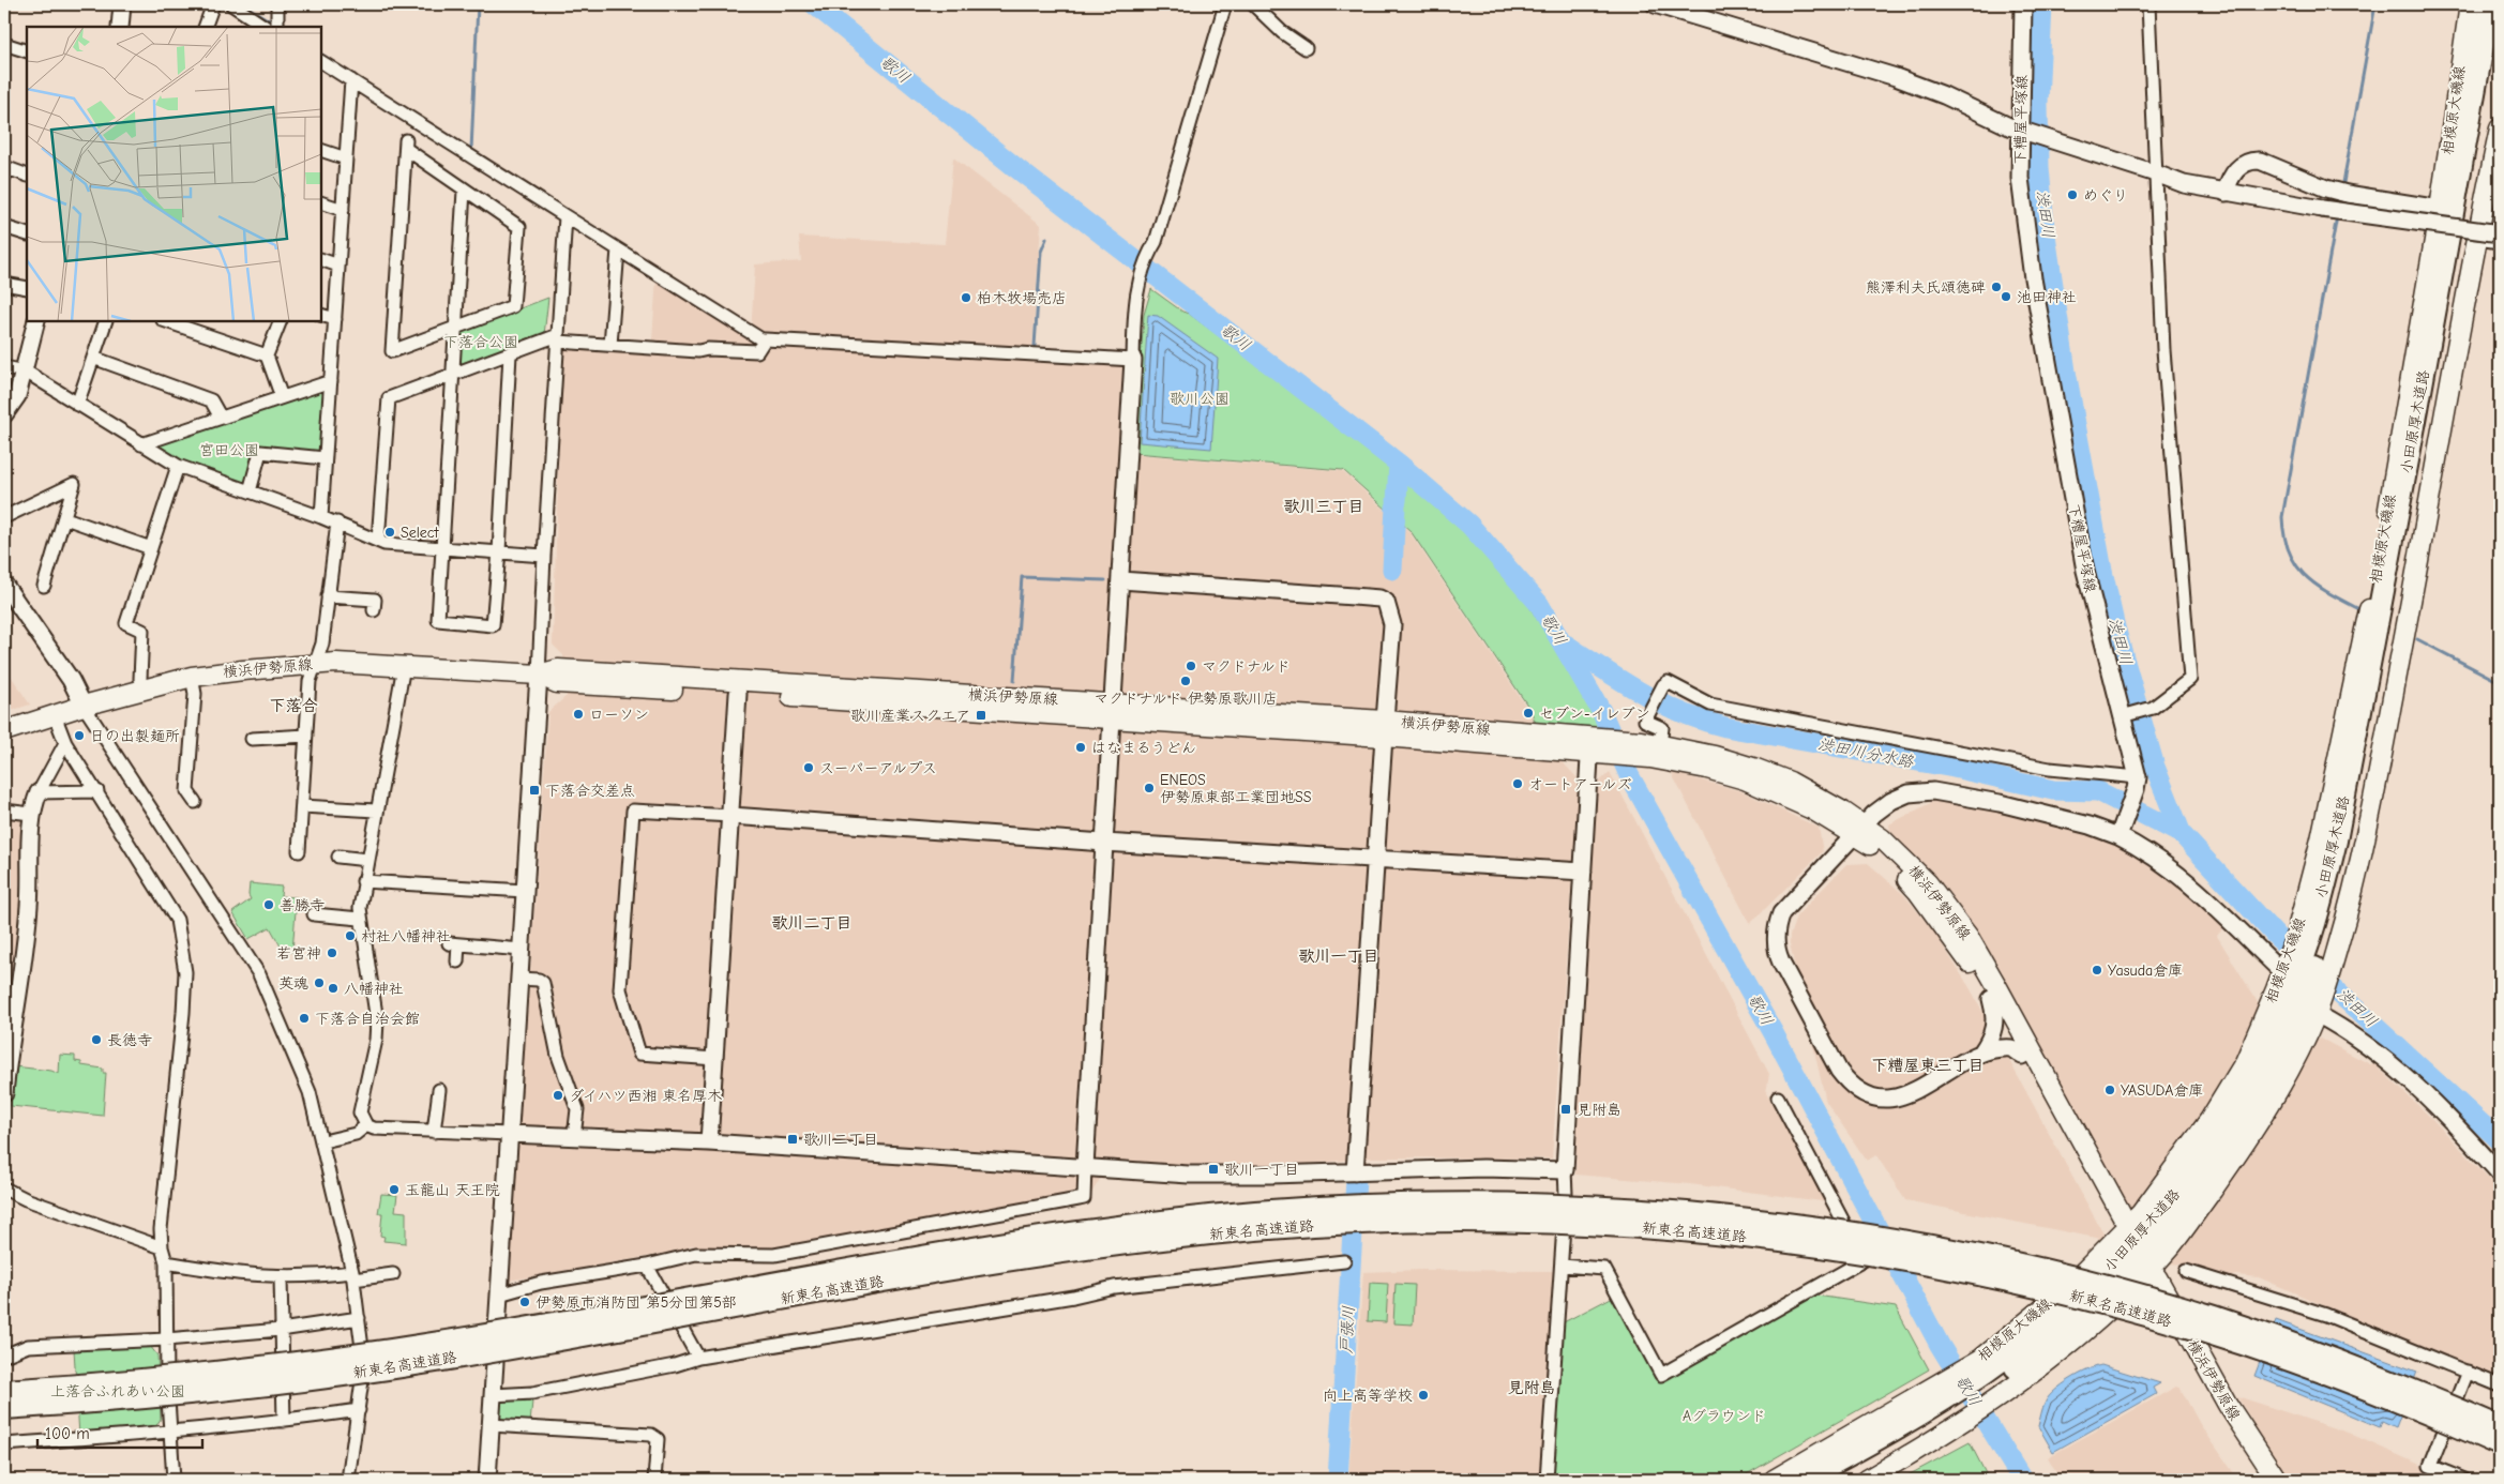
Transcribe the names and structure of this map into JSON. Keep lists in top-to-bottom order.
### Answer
{
  "streets": {
    "highway": ["小田原厚木道路", "新東名高速道路"],
    "main road": ["相模原大磯線", "横浜伊勢原線"],
    "street": ["下糟屋平塚線"]
  },
  "crossings": [
    ["相模原大磯線", "小田原厚木道路"]
  ],
  "districts": [
    "歌川三丁目",
    "下落合",
    "歌川二丁目",
    "歌川一丁目",
    "下糟屋東三丁目",
    "見附島"
  ],
  "water": [
    "歌川",
    "渋田川",
    "渋田川分水路",
    "戸張川"
  ],
  "parks": [
    "下落合公園",
    "歌川公園",
    "宮田公園",
    "上落合ふれあい公園",
    "Aグラウンド"
  ],
  "places": {
    "other": [
      "めぐり",
      "熊澤利夫氏頌徳碑",
      "池田神社",
      "柏木牧場売店",
      "Select",
      "マクドナルド",
      "マクドナルド 伊勢原歌川店",
      "セブン-イレブン",
      "ローソン",
      "日の出製麺所",
      "はなまるうどん",
      "スーパーアルプス",
      "オートアールズ",
      "ENEOS 伊勢原東部工業団地SS",
      "善勝寺",
      "村社八幡神社",
      "若宮神",
      "Yasuda倉庫",
      "英魂",
      "八幡神社",
      "下落合自治会館",
      "長徳寺",
      "YASUDA倉庫",
      "ダイハツ西湘 東名厚木",
      "玉龍山 天王院",
      "伊勢原市消防団 第5分団第5部",
      "向上高等学校"
    ],
    "transit": [
      "歌川産業スクエア",
      "下落合交差点",
      "見附島",
      "歌川二丁目",
      "歌川一丁目"
    ]
  },
  "scale_bar": "100 m"
}
